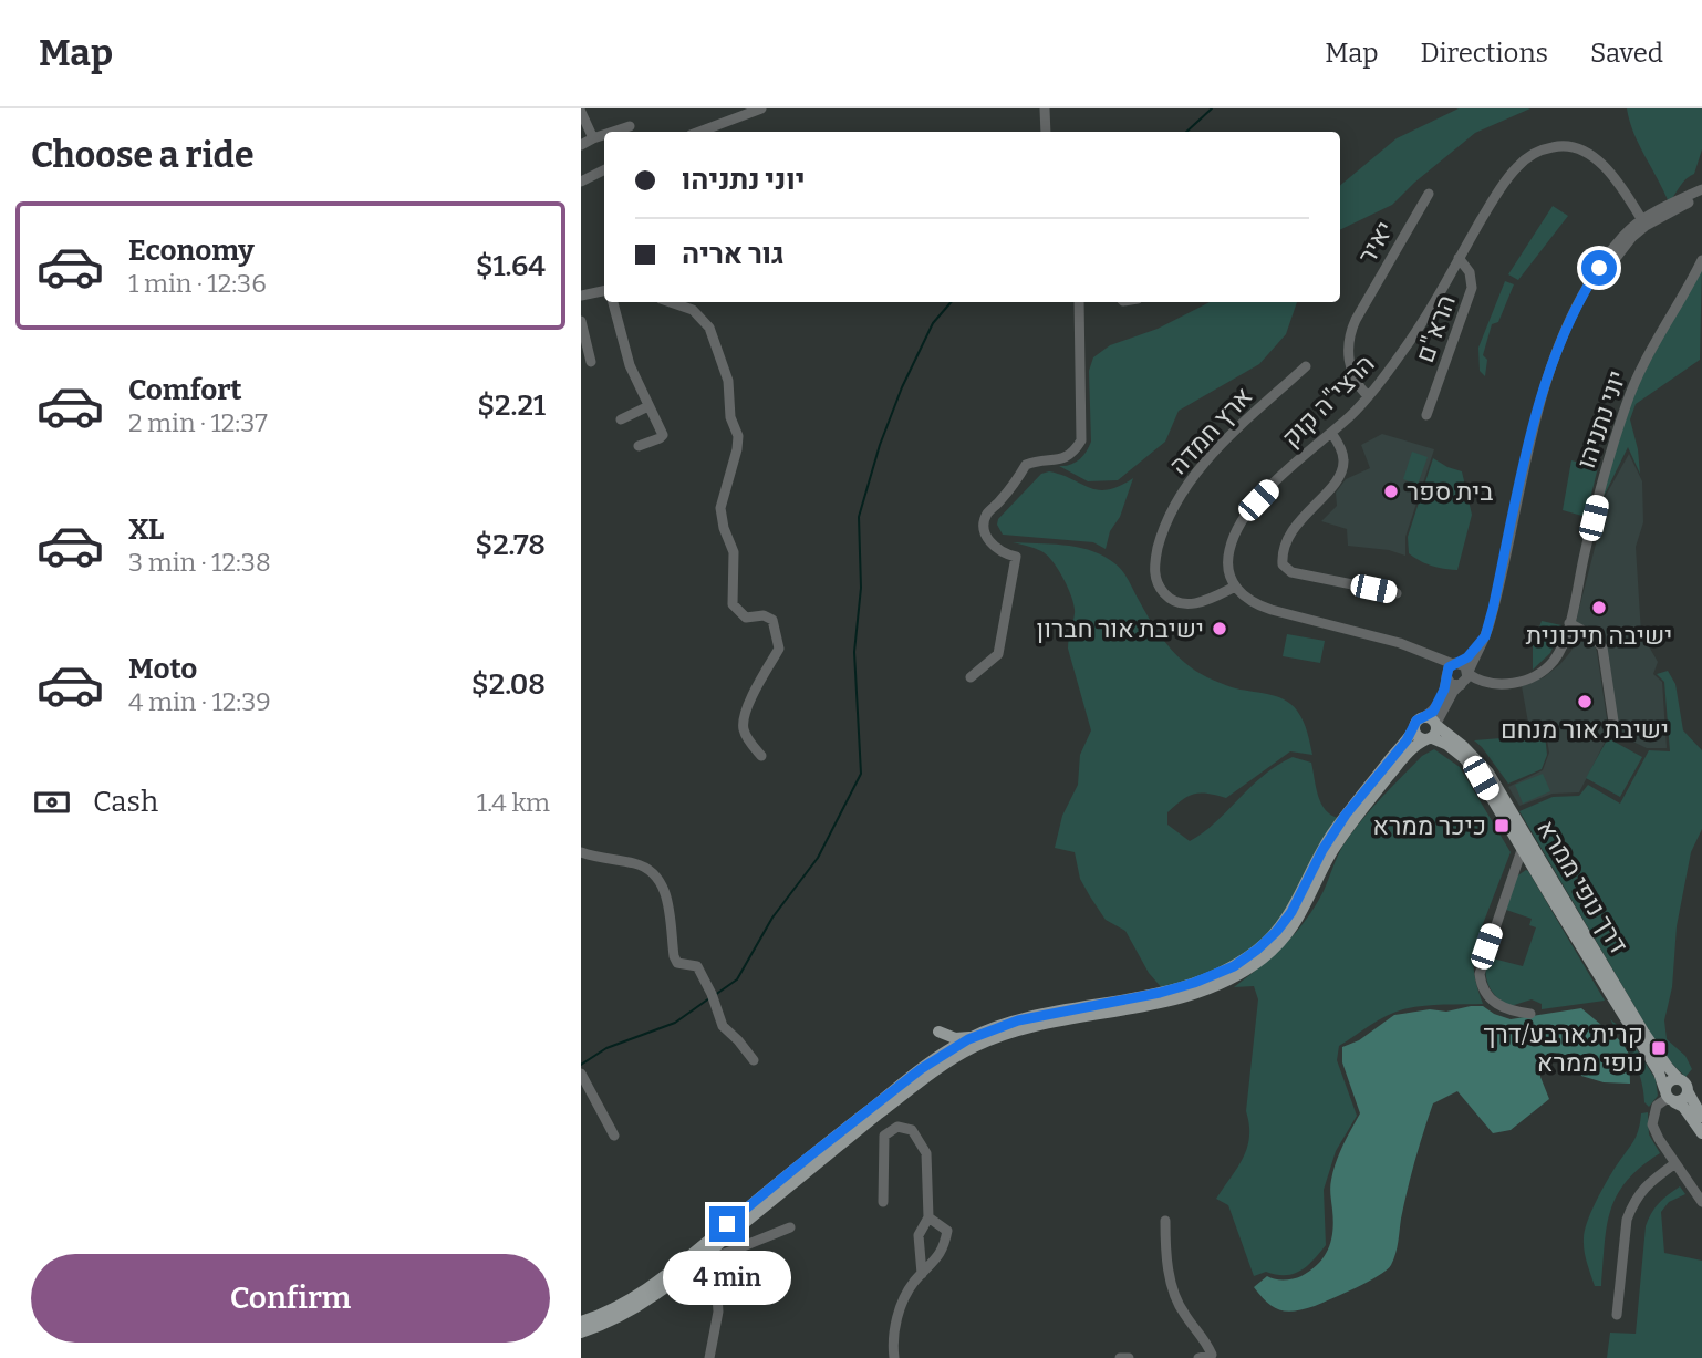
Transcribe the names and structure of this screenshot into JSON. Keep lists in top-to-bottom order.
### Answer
{
  "streets": {
    "main road": ["דרך נופי ממרא"],
    "street": [
      "יאיר",
      "הרא\"ם",
      "הרצי\"ה קוק",
      "יוני נתניהו",
      "ארץ חמדה"
    ]
  },
  "crossings": [
    ["יאיר", "הרצי\"ה קוק"],
    ["הרא\"ם", "הרצי\"ה קוק"],
    ["הרצי\"ה קוק", "ארץ חמדה"]
  ],
  "places": {
    "other": [
      "בית ספר",
      "ישיבה תיכונית",
      "ישיבת אור חברון",
      "ישיבת אור מנחם"
    ],
    "transit": ["כיכר ממרא", "קרית ארבע/דרך נופי ממרא"]
  },
  "page": {
    "header": "Map",
    "nav": ["Map", "Directions", "Saved"],
    "heading": "Choose a ride",
    "banner": ["יוני נתניהו", "גור אריה"],
    "list": [
      {
        "name": "Economy",
        "note": "1 min · 12:36",
        "value": "$1.64"
      },
      {
        "name": "Comfort",
        "note": "2 min · 12:37",
        "value": "$2.21"
      },
      {
        "name": "XL",
        "note": "3 min · 12:38",
        "value": "$2.78"
      },
      {
        "name": "Moto",
        "note": "4 min · 12:39",
        "value": "$2.08"
      }
    ],
    "pay": ["Cash", "1.4 km"],
    "buttons": "Confirm",
    "bubble": "4 min"
  }
}
